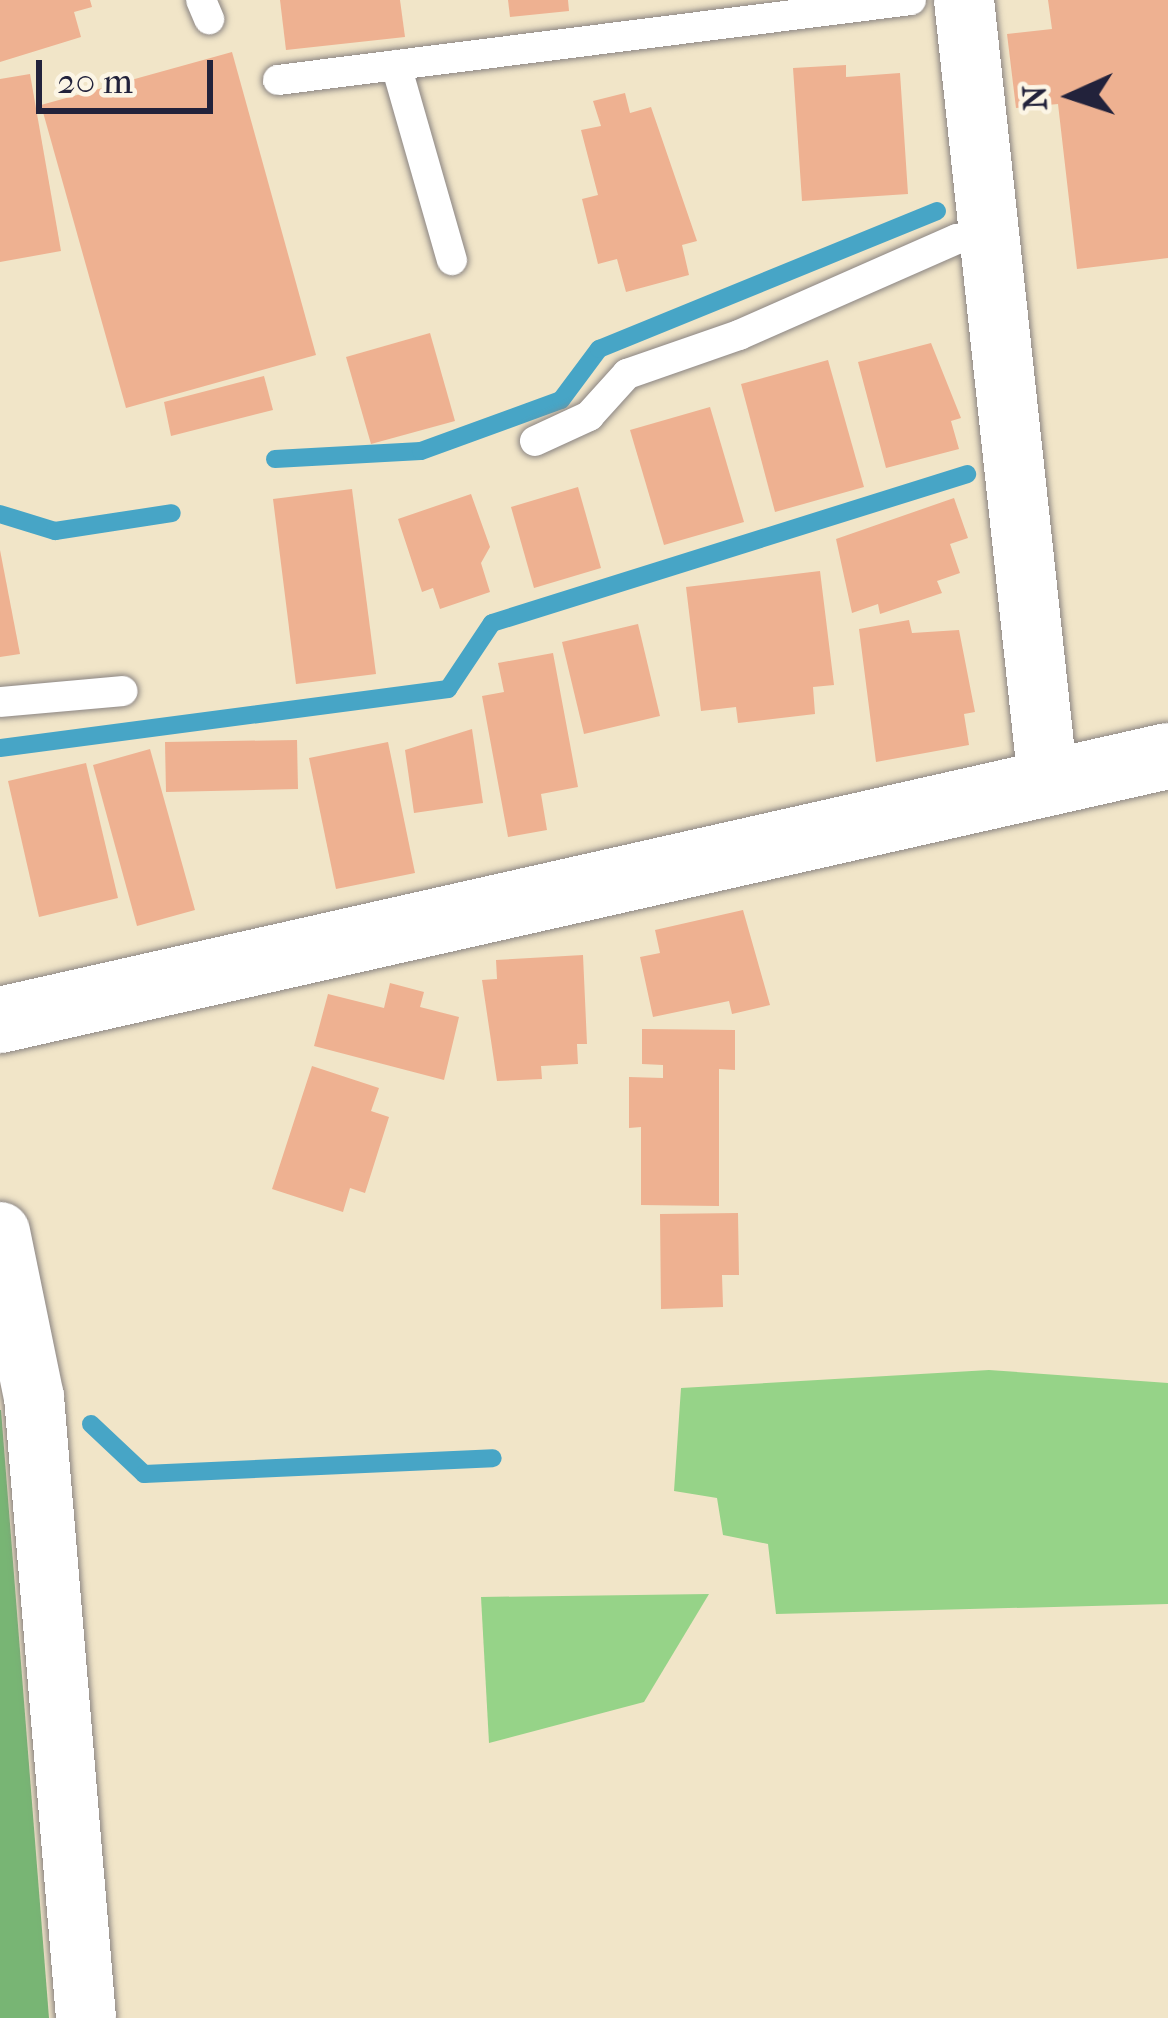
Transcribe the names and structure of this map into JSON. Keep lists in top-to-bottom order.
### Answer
{
  "scale_bar": "20 m",
  "north": "left"
}
